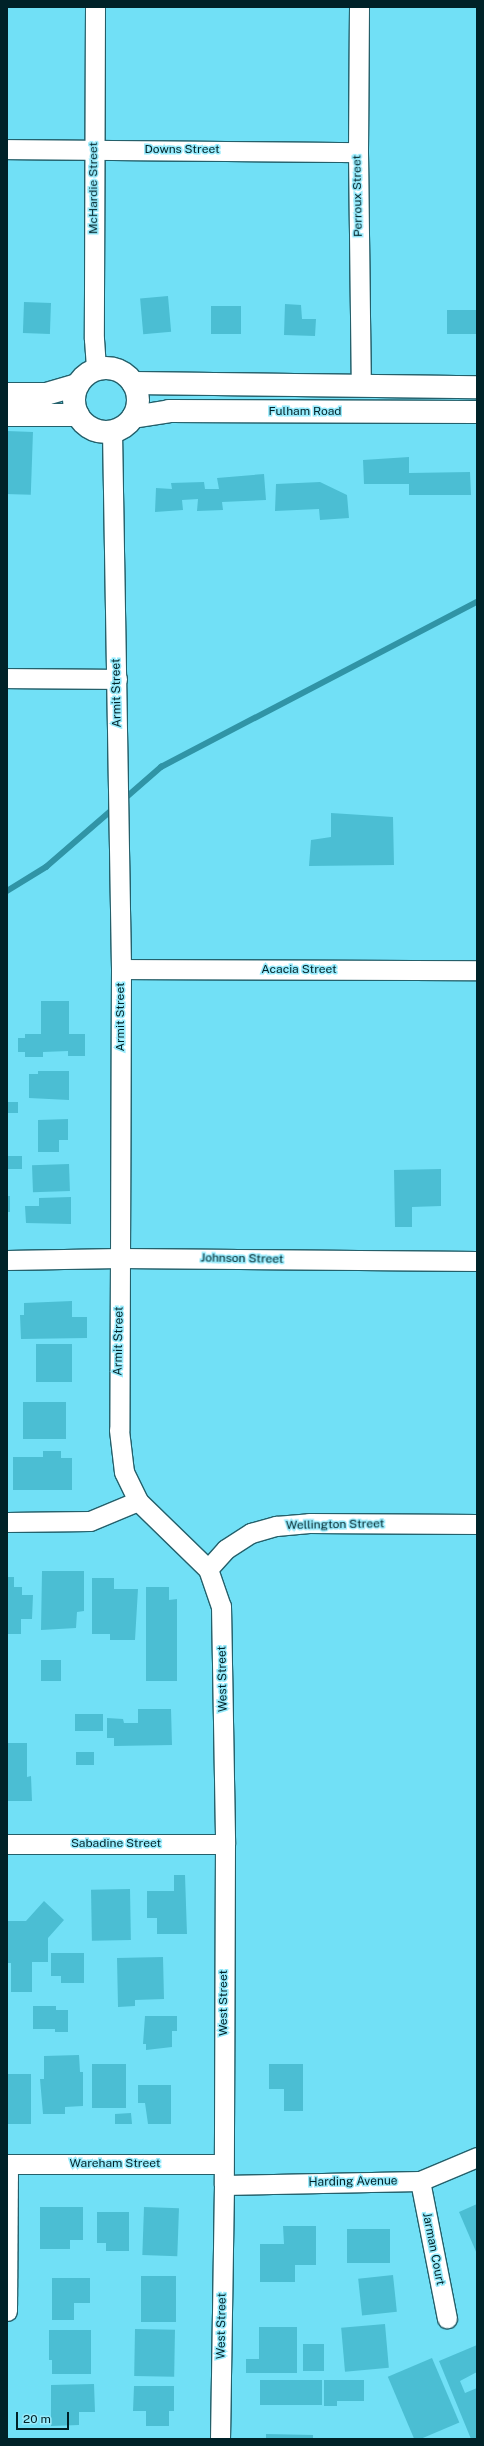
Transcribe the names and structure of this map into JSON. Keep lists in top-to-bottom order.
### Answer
{
  "streets": {
    "street": [
      "Downs Street",
      "McHardie Street",
      "Perroux Street",
      "Fulham Road",
      "Armit Street",
      "Acacia Street",
      "Johnson Street",
      "Wellington Street",
      "West Street",
      "Sabadine Street",
      "Wareham Street",
      "Harding Avenue",
      "Jarman Court"
    ]
  },
  "crossings": [
    ["Downs Street", "McHardie Street"],
    ["Downs Street", "Perroux Street"],
    ["McHardie Street", "Fulham Road"],
    ["McHardie Street", "Armit Street"],
    ["Fulham Road", "Armit Street"],
    ["Armit Street", "Acacia Street"],
    ["Armit Street", "Johnson Street"],
    ["Armit Street", "Wellington Street"],
    ["Armit Street", "West Street"],
    ["Wellington Street", "West Street"],
    ["West Street", "Sabadine Street"],
    ["West Street", "Wareham Street"],
    ["West Street", "Harding Avenue"],
    ["Harding Avenue", "Jarman Court"]
  ],
  "scale_bar": "20 m"
}
